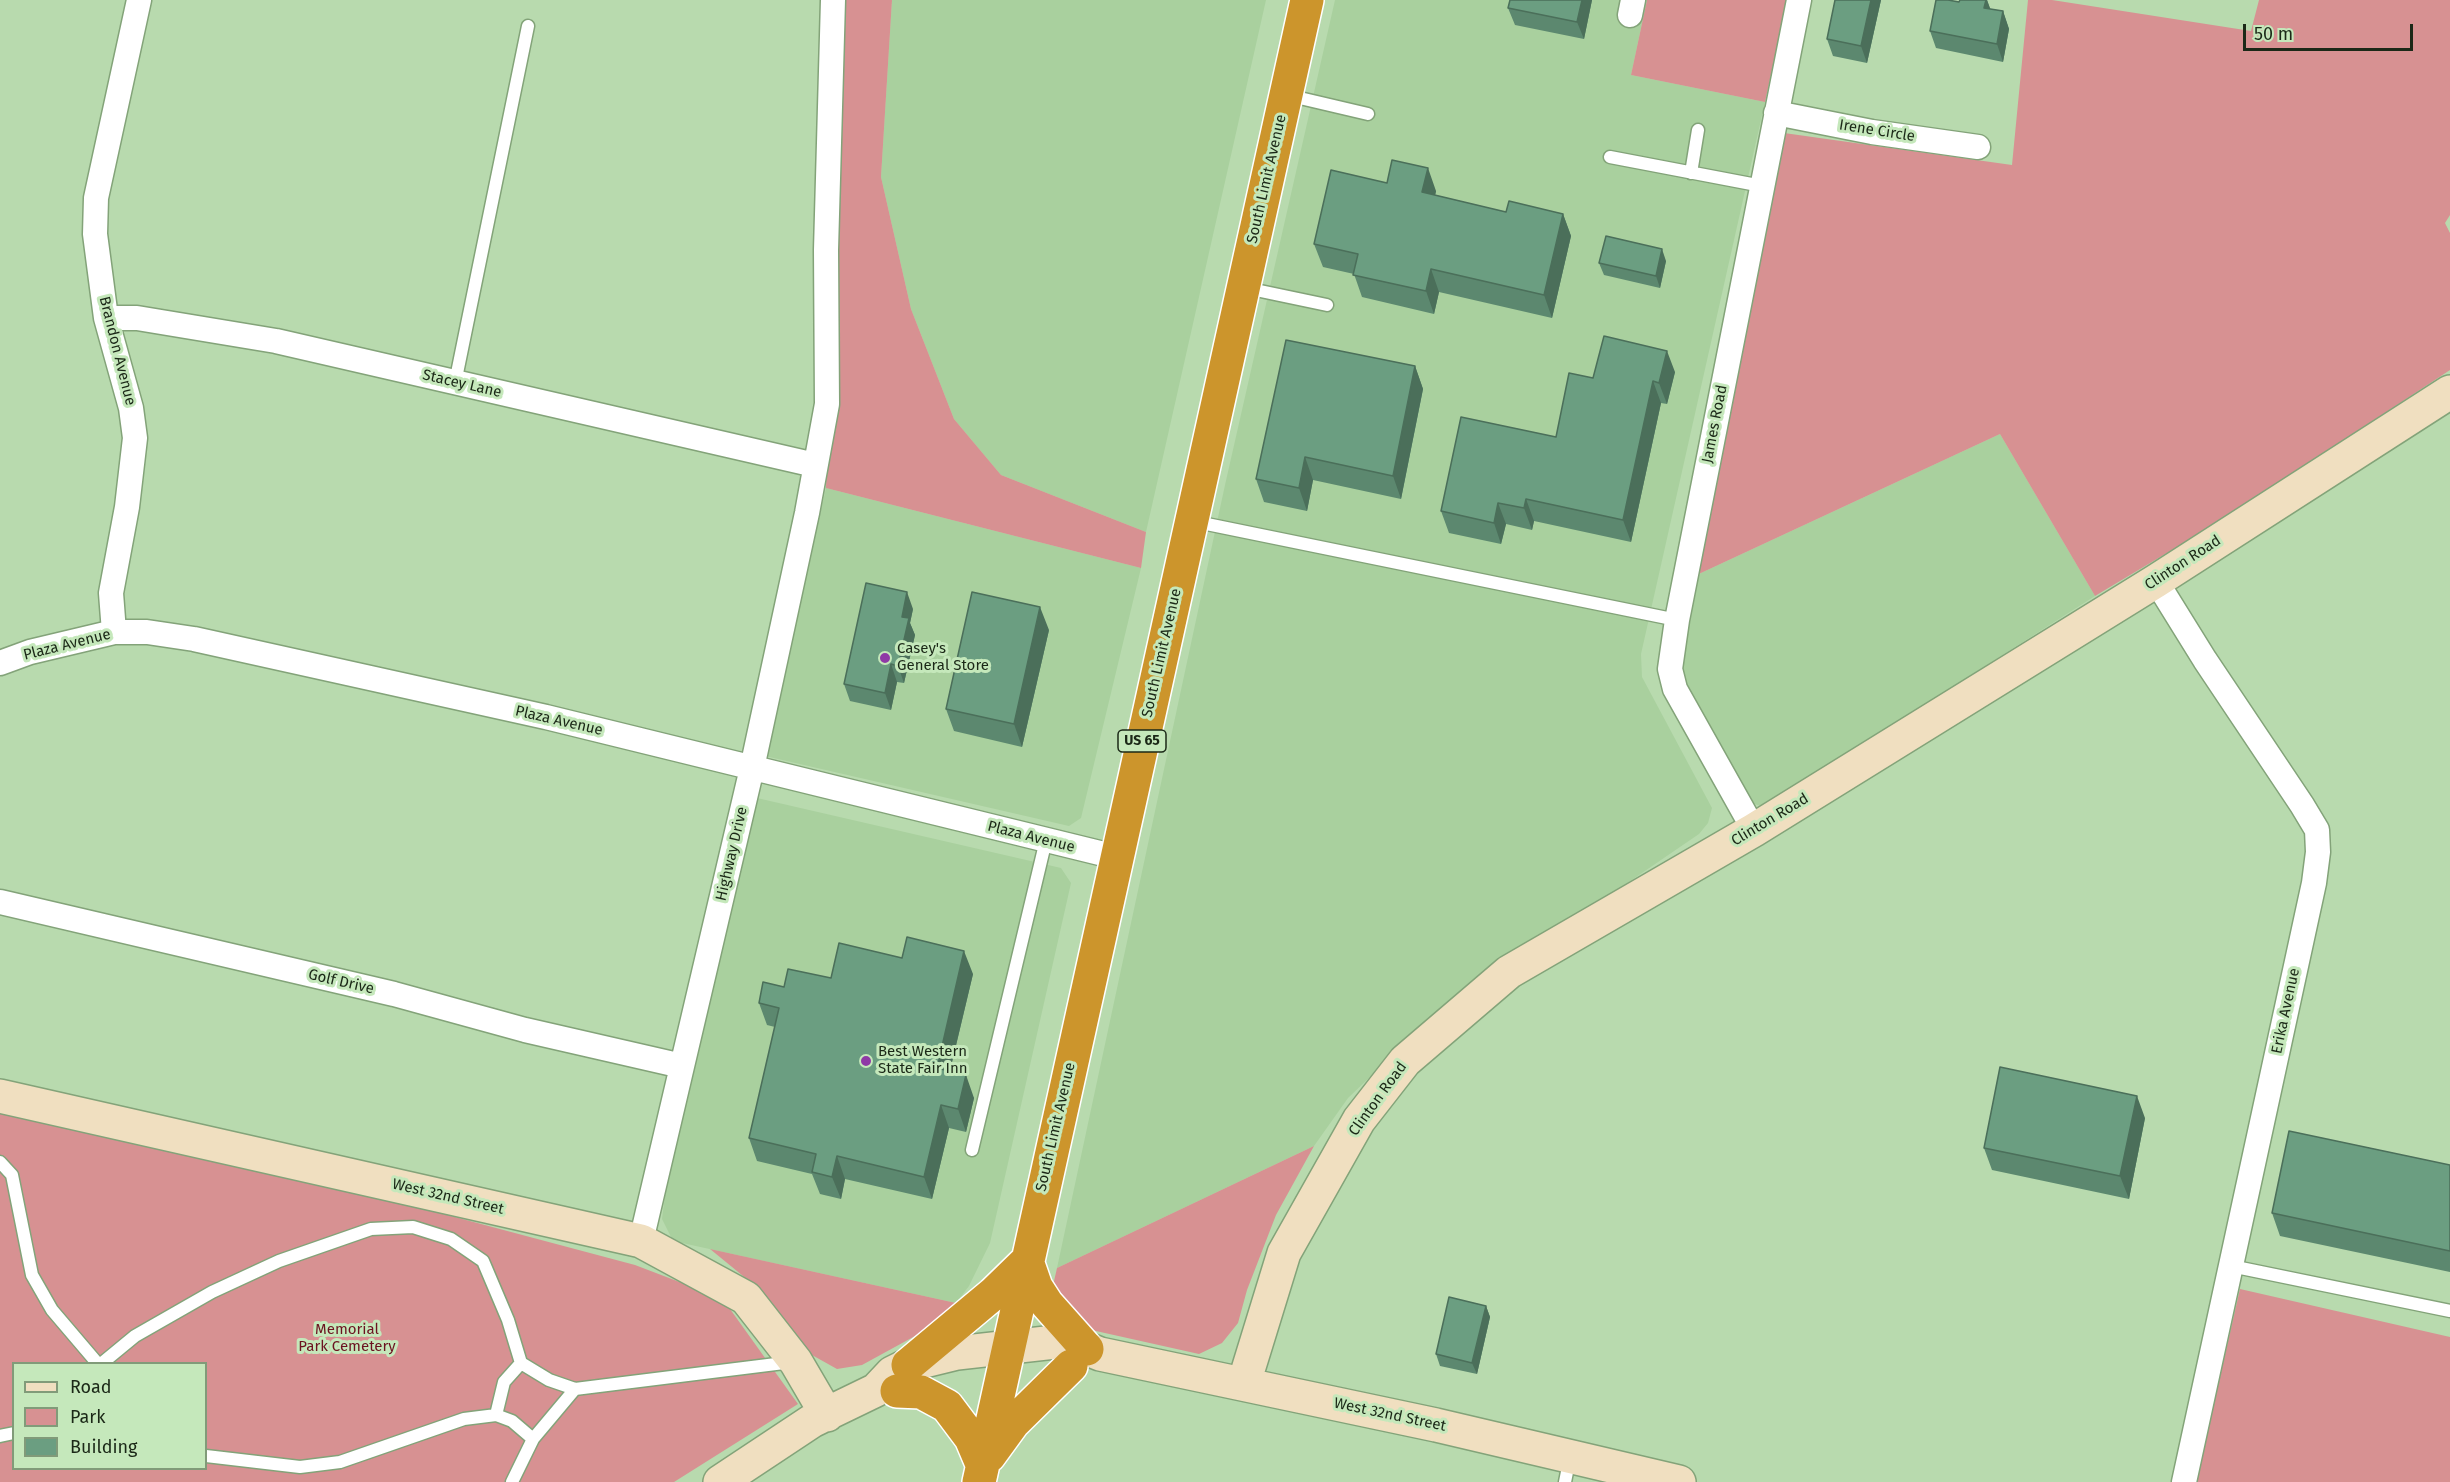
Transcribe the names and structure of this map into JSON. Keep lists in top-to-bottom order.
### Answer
{
  "streets": {
    "highway": ["South Limit Avenue", "US 65"],
    "street": [
      "Irene Circle",
      "Brandon Avenue",
      "Stacey Lane",
      "James Road",
      "Clinton Road",
      "Plaza Avenue",
      "Highway Drive",
      "Golf Drive",
      "Erika Avenue",
      "West 32nd Street"
    ]
  },
  "crossings": [
    ["Irene Circle", "James Road"],
    ["South Limit Avenue", "Plaza Avenue"],
    ["South Limit Avenue", "West 32nd Street"],
    ["Brandon Avenue", "Stacey Lane"],
    ["Brandon Avenue", "Plaza Avenue"],
    ["Stacey Lane", "Highway Drive"],
    ["James Road", "Clinton Road"],
    ["Clinton Road", "Erika Avenue"],
    ["Clinton Road", "West 32nd Street"],
    ["Plaza Avenue", "Highway Drive"],
    ["Highway Drive", "Golf Drive"],
    ["Highway Drive", "West 32nd Street"]
  ],
  "parks": ["Memorial Park Cemetery"],
  "places": ["Casey's General Store", "Best Western State Fair Inn"],
  "legend": ["Road", "Park", "Building"],
  "scale_bar": "50 m"
}
